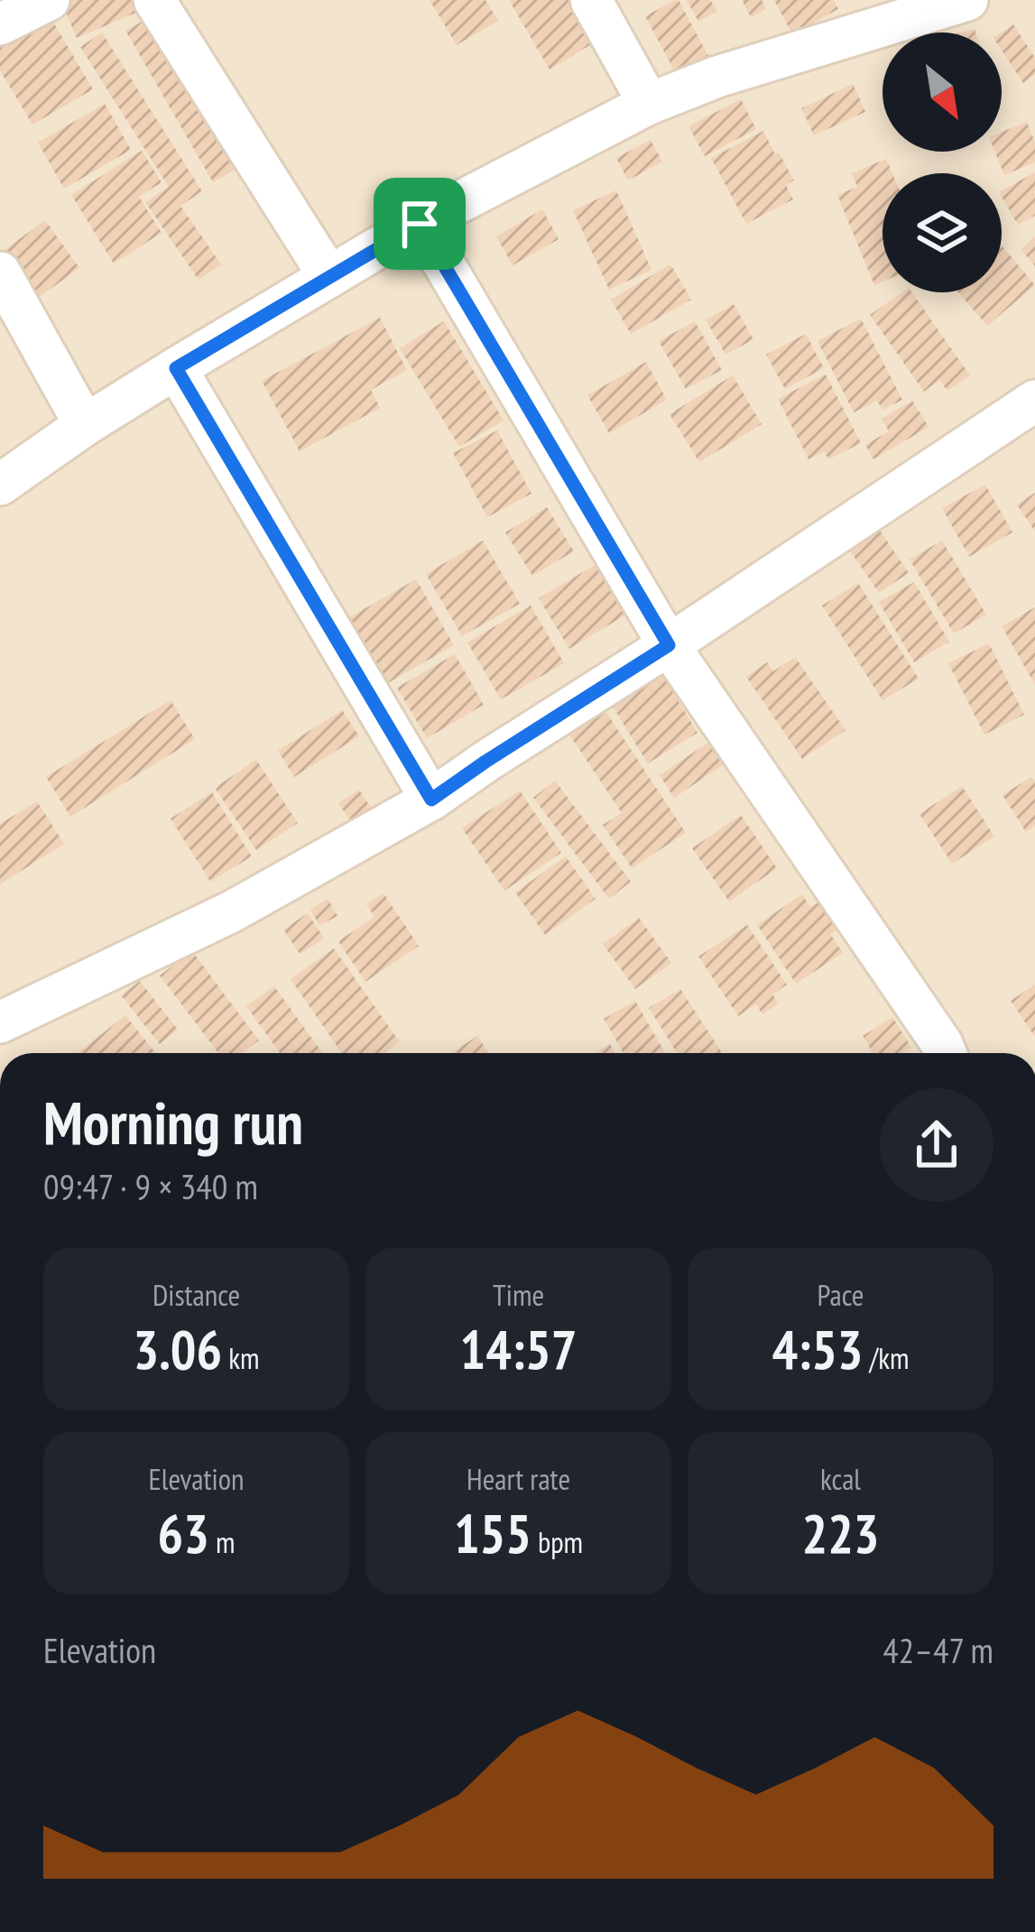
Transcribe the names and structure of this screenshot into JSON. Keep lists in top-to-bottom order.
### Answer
{
  "north": "bottom right",
  "page": {
    "heading": ["Morning run", "09:47 · 9 × 340 m"],
    "stats": [
      ["Distance", "3.06 km"],
      ["Time", "14:57"],
      ["Pace", "4:53 /km"],
      ["Elevation", "63 m"],
      ["Heart rate", "155 bpm"],
      ["kcal", "223"]
    ],
    "chart": ["Elevation", "42–47 m"]
  }
}
